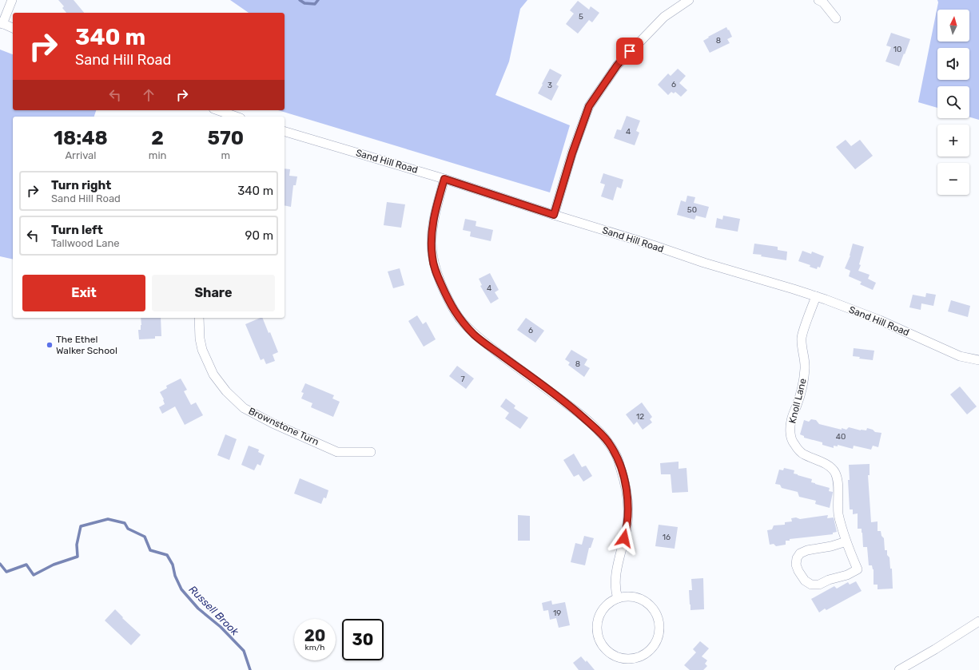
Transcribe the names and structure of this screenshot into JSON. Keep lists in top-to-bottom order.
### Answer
{
  "streets": {
    "street": ["Sand Hill Road", "Knoll Lane", "Brownstone Turn"]
  },
  "crossings": [
    ["Sand Hill Road", "Knoll Lane"]
  ],
  "water": ["Russell Brook"],
  "places": ["The Ethel Walker School"],
  "house_numbers": [
    "5",
    "8",
    "10",
    "6",
    "3",
    "4",
    "50",
    "4",
    "6",
    "8",
    "7",
    "12",
    "40",
    "16",
    "19"
  ],
  "north": "top",
  "page": {
    "map_buttons": ["+", "−"],
    "turn": ["340 m", "Sand Hill Road"],
    "eta": [
      "18:48",
      "Arrival",
      "2",
      "min",
      "570",
      "m"
    ],
    "list": [
      {
        "name": "Turn right",
        "note": "Sand Hill Road",
        "value": "340 m"
      },
      {
        "name": "Turn left",
        "note": "Tallwood Lane",
        "value": "90 m"
      }
    ],
    "buttons": ["Exit", "Share"],
    "speed": "20 km/h",
    "limit": "30"
  }
}
